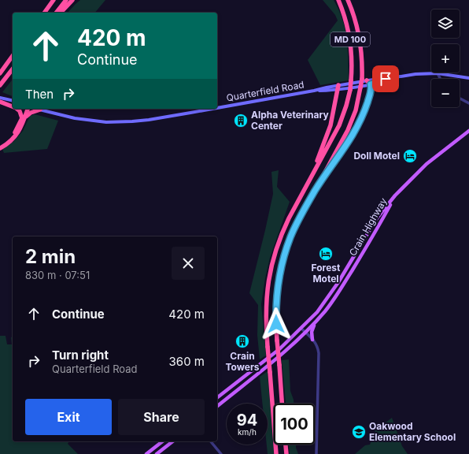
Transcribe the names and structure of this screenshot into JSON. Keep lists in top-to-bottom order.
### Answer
{
  "streets": {
    "highway": ["MD 100"],
    "main road": ["Quarterfield Road", "Crain Highway"]
  },
  "places": {
    "building": ["Alpha Veterinary Center", "Crain Towers"],
    "hotel": ["Doll Motel", "Forest Motel"],
    "school or university": ["Oakwood Elementary School"]
  },
  "page": {
    "map_buttons": ["+", "−"],
    "turn": ["420 m", "Continue"],
    "then": "Then",
    "heading": ["2 min", "830 m · 07:51"],
    "list": [
      {
        "name": "Continue",
        "value": "420 m"
      },
      {
        "name": "Turn right",
        "note": "Quarterfield Road",
        "value": "360 m"
      }
    ],
    "buttons": ["Exit", "Share"],
    "speed": "94 km/h",
    "limit": "100"
  }
}
